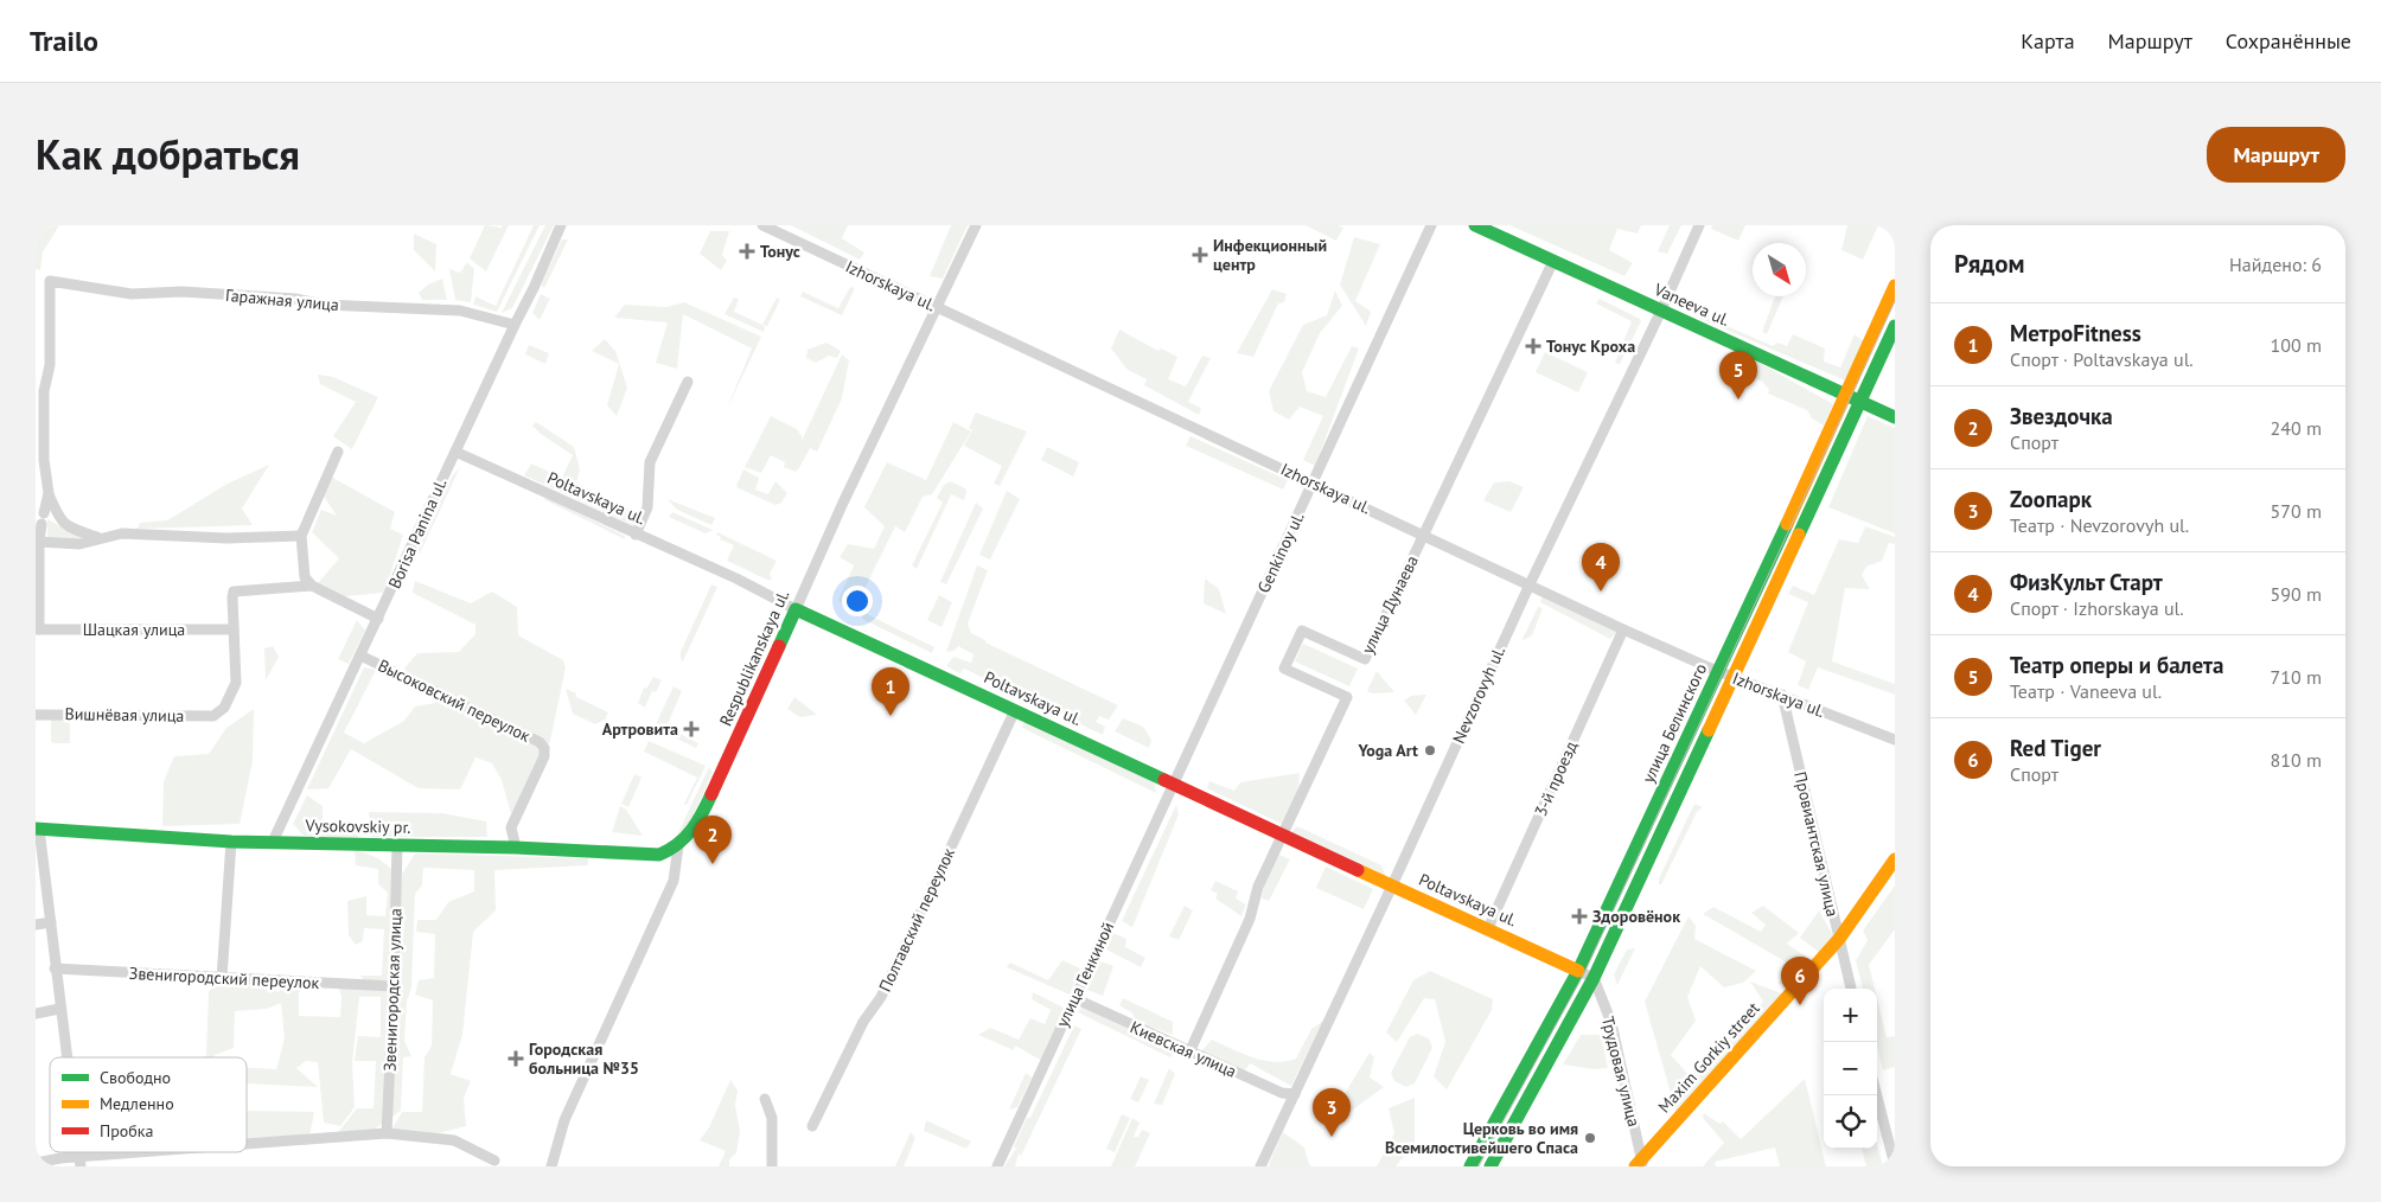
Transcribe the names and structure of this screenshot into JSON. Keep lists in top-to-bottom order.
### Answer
{
  "streets": {
    "main road": [
      "Vaneeva ul.",
      "Poltavskaya ul.",
      "Respublikanskaya ul.",
      "улица Белинского",
      "Vysokovskiy pr.",
      "Maxim Gorkiy street"
    ],
    "street": [
      "Izhorskaya ul.",
      "Гаражная улица",
      "Borisa Panina ul.",
      "Genkinoy ul.",
      "улица Дунаева",
      "Шацкая улица",
      "Nevzorovyh ul.",
      "Высоковский переулок",
      "Вишнёвая улица",
      "3-й проезд",
      "Провиантская улица",
      "Полтавский переулок",
      "улица Генкиной",
      "Звенигородский переулок",
      "Звенигородская улица",
      "Киевская улица",
      "Трудовая улица"
    ]
  },
  "crossings": [
    ["Izhorskaya ul.", "Genkinoy ul."],
    ["Izhorskaya ul.", "улица Дунаева"],
    ["Izhorskaya ul.", "Respublikanskaya ul."],
    ["Izhorskaya ul.", "Nevzorovyh ul."],
    ["Izhorskaya ul.", "улица Белинского"],
    ["Izhorskaya ul.", "3-й проезд"],
    ["Izhorskaya ul.", "Провиантская улица"],
    ["Гаражная улица", "Borisa Panina ul."],
    ["Vaneeva ul.", "улица Дунаева"],
    ["Vaneeva ul.", "Nevzorovyh ul."],
    ["Vaneeva ul.", "улица Белинского"],
    ["Poltavskaya ul.", "Borisa Panina ul."],
    ["Poltavskaya ul.", "Genkinoy ul."],
    ["Poltavskaya ul.", "улица Дунаева"],
    ["Poltavskaya ul.", "Respublikanskaya ul."],
    ["Poltavskaya ul.", "Nevzorovyh ul."],
    ["Poltavskaya ul.", "улица Белинского"],
    ["Poltavskaya ul.", "3-й проезд"],
    ["Poltavskaya ul.", "Полтавский переулок"],
    ["Poltavskaya ul.", "улица Генкиной"],
    ["Poltavskaya ul.", "Трудовая улица"],
    ["Borisa Panina ul.", "Высоковский переулок"],
    ["Borisa Panina ul.", "Vysokovskiy pr."],
    ["Genkinoy ul.", "улица Генкиной"],
    ["улица Дунаева", "Киевская улица"],
    ["Шацкая улица", "Вишнёвая улица"],
    ["Respublikanskaya ul.", "Vysokovskiy pr."],
    ["Nevzorovyh ul.", "Киевская улица"],
    ["Высоковский переулок", "Vysokovskiy pr."],
    ["улица Белинского", "Трудовая улица"],
    ["Vysokovskiy pr.", "Звенигородская улица"],
    ["Провиантская улица", "Maxim Gorkiy street"],
    ["улица Генкиной", "Киевская улица"],
    ["Звенигородский переулок", "Звенигородская улица"],
    ["Maxim Gorkiy street", "Трудовая улица"]
  ],
  "places": {
    "health": [
      "Тонус",
      "Инфекционный центр",
      "Тонус Кроха",
      "Артровита",
      "Здоровёнок",
      "Городская больница №35"
    ],
    "other": ["Yoga Art", "Церковь во имя Всемилостивейшего Спаса"]
  },
  "legend": ["Свободно", "Медленно", "Пробка"],
  "north": "bottom right",
  "page": {
    "header": "Trailo",
    "nav": ["Карта", "Маршрут", "Сохранённые"],
    "title": "Как добраться",
    "buttons": "Маршрут",
    "heading": ["Рядом", "Найдено: 6"],
    "list": [
      {
        "mark": "1",
        "name": "МетроFitness",
        "note": "Спорт · Poltavskaya ul.",
        "value": "100 m"
      },
      {
        "mark": "2",
        "name": "Звездочка",
        "note": "Спорт",
        "value": "240 m"
      },
      {
        "mark": "3",
        "name": "Zooпарк",
        "note": "Театр · Nevzorovyh ul.",
        "value": "570 m"
      },
      {
        "mark": "4",
        "name": "ФизКульт Старт",
        "note": "Спорт · Izhorskaya ul.",
        "value": "590 m"
      },
      {
        "mark": "5",
        "name": "Театр оперы и балета",
        "note": "Театр · Vaneeva ul.",
        "value": "710 m"
      },
      {
        "mark": "6",
        "name": "Red Tiger",
        "note": "Спорт",
        "value": "810 m"
      }
    ],
    "pins": [
      "5",
      "4",
      "1",
      "2",
      "6",
      "3"
    ],
    "map_buttons": ["+", "−"]
  }
}
